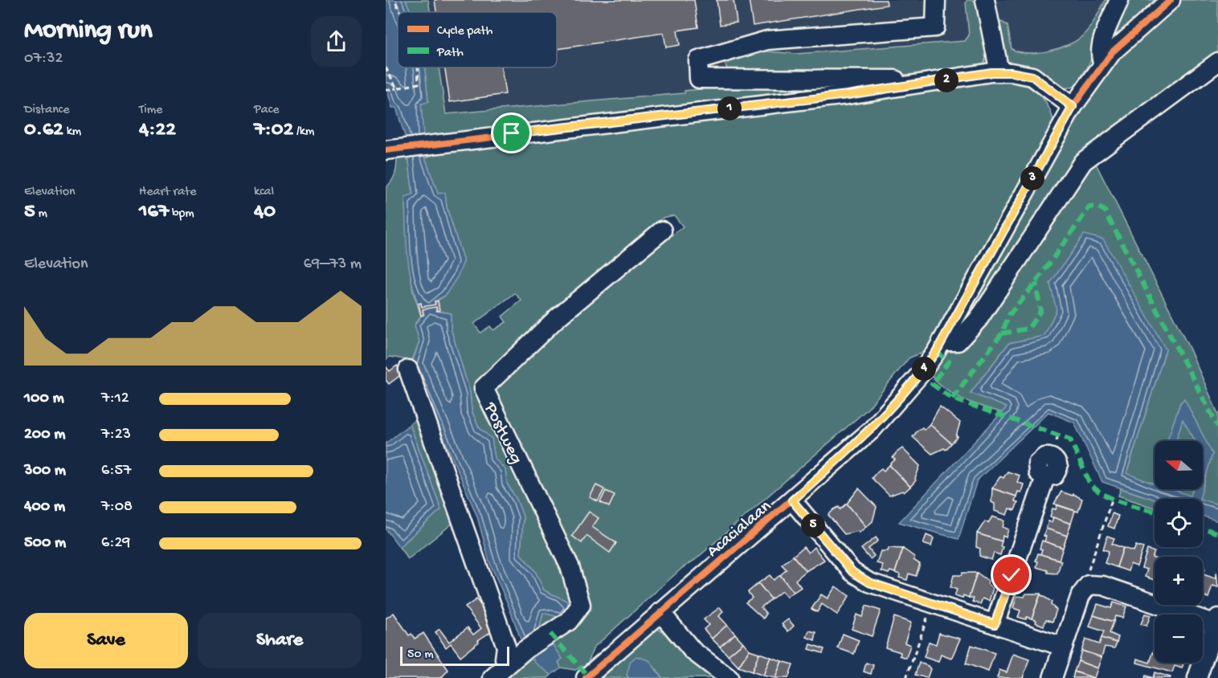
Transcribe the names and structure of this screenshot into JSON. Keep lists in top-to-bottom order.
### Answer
{
  "streets": {
    "street": ["Postweg", "Acacialaan"]
  },
  "legend": ["Cycle path", "Path"],
  "scale_bar": "50 m",
  "north": "left",
  "page": {
    "heading": ["Morning run", "07:32"],
    "pins": [
      "2",
      "1",
      "3",
      "4",
      "5"
    ],
    "stats": [
      ["Distance", "0.62 km"],
      ["Time", "4:22"],
      ["Pace", "7:02 /km"],
      ["Elevation", "5 m"],
      ["Heart rate", "167 bpm"],
      ["kcal", "40"]
    ],
    "chart": ["Elevation", "69–73 m"],
    "list": [
      {
        "name": "100 m",
        "note": "7:12"
      },
      {
        "name": "200 m",
        "note": "7:23"
      },
      {
        "name": "300 m",
        "note": "6:57"
      },
      {
        "name": "400 m",
        "note": "7:08"
      },
      {
        "name": "500 m",
        "note": "6:29"
      }
    ],
    "map_buttons": ["+", "−"],
    "buttons": ["Save", "Share"],
    "scale": "50 m"
  }
}
